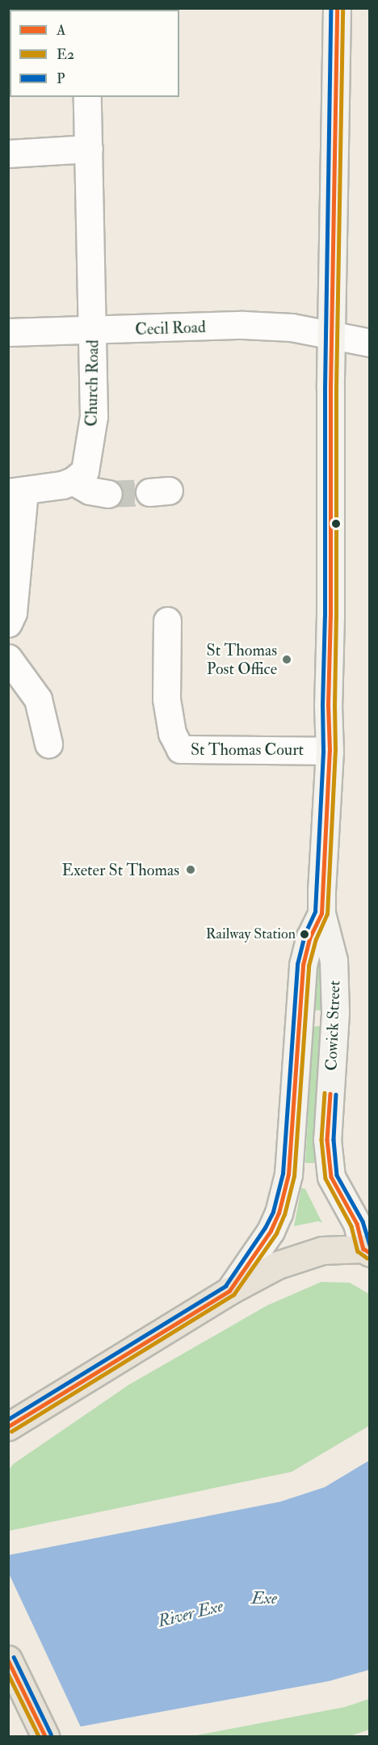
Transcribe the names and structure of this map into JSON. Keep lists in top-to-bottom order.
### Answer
{
  "streets": {
    "main road": ["Cowick Street"],
    "street": ["Cecil Road", "Church Road", "St Thomas Court"]
  },
  "crossings": [
    ["Cecil Road", "Church Road"],
    ["Cecil Road", "Cowick Street"],
    ["St Thomas Court", "Cowick Street"]
  ],
  "water": ["Exe", "River Exe"],
  "places": ["St Thomas Post Office", "Exeter St Thomas", "Railway Station"],
  "lines": ["transit line A", "transit line E2", "transit line P"],
  "legend": ["A", "E2", "P"]
}
